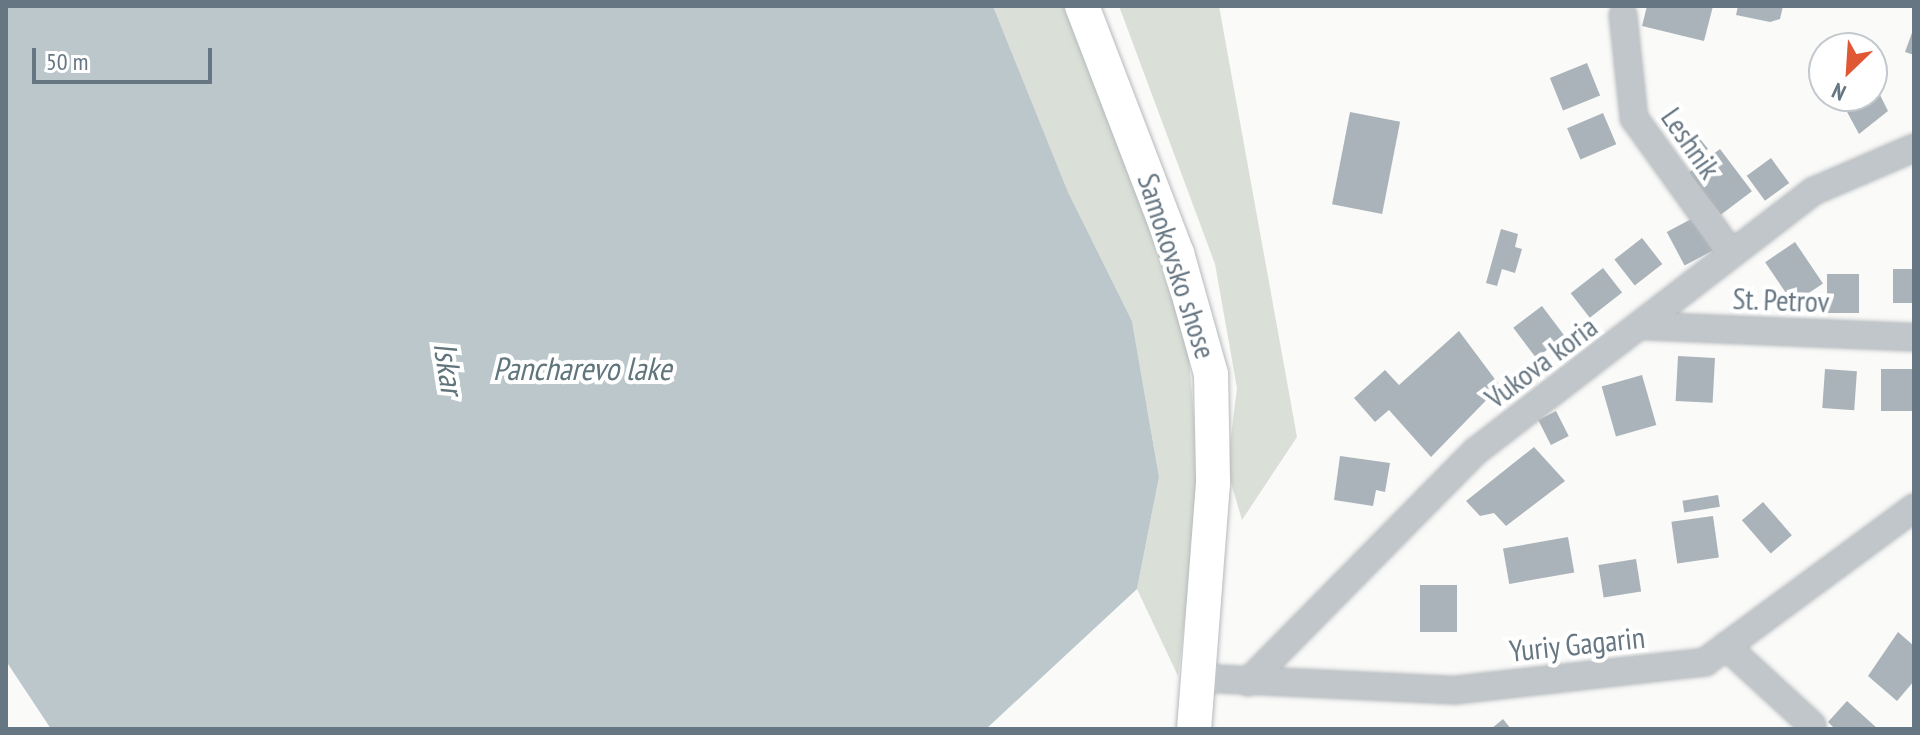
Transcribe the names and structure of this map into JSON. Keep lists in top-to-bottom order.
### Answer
{
  "streets": {
    "main road": ["Samokovsko shose"],
    "street": [
      "Leshnik",
      "St. Petrov",
      "Vukova koria",
      "Yuriy Gagarin"
    ]
  },
  "crossings": [
    ["Leshnik", "Vukova koria"],
    ["Samokovsko shose", "Yuriy Gagarin"],
    ["St. Petrov", "Vukova koria"],
    ["Vukova koria", "Yuriy Gagarin"]
  ],
  "water": ["Iskar", "Pancharevo lake"],
  "scale_bar": "50 m",
  "north": "bottom left"
}
